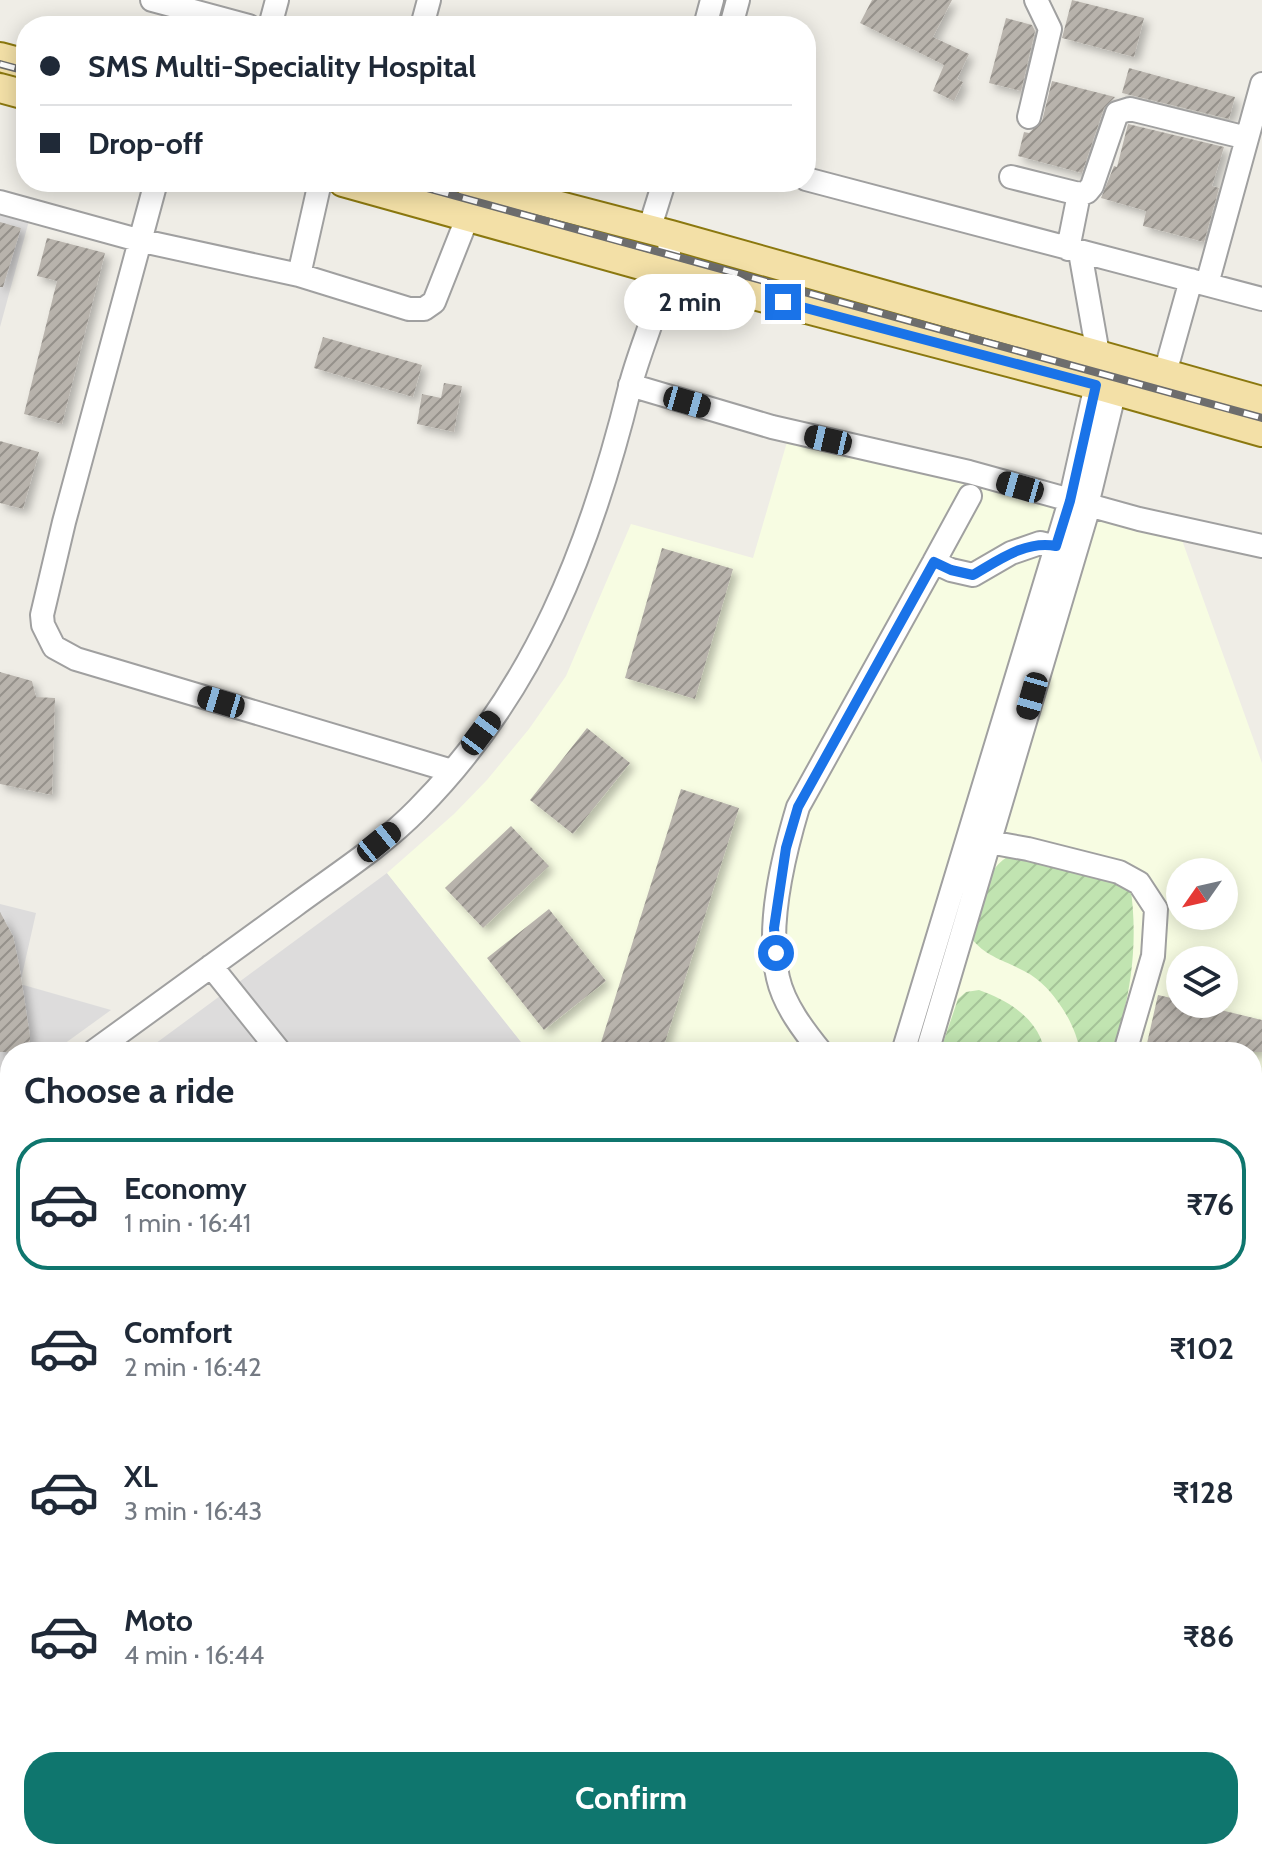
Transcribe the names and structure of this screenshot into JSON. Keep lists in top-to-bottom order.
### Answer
{
  "north": "bottom left",
  "page": {
    "banner": ["SMS Multi-Speciality Hospital", "Drop-off"],
    "bubble": "2 min",
    "heading": "Choose a ride",
    "list": [
      {
        "name": "Economy",
        "note": "1 min · 16:41",
        "value": "₹76"
      },
      {
        "name": "Comfort",
        "note": "2 min · 16:42",
        "value": "₹102"
      },
      {
        "name": "XL",
        "note": "3 min · 16:43",
        "value": "₹128"
      },
      {
        "name": "Moto",
        "note": "4 min · 16:44",
        "value": "₹86"
      }
    ],
    "buttons": "Confirm"
  }
}
